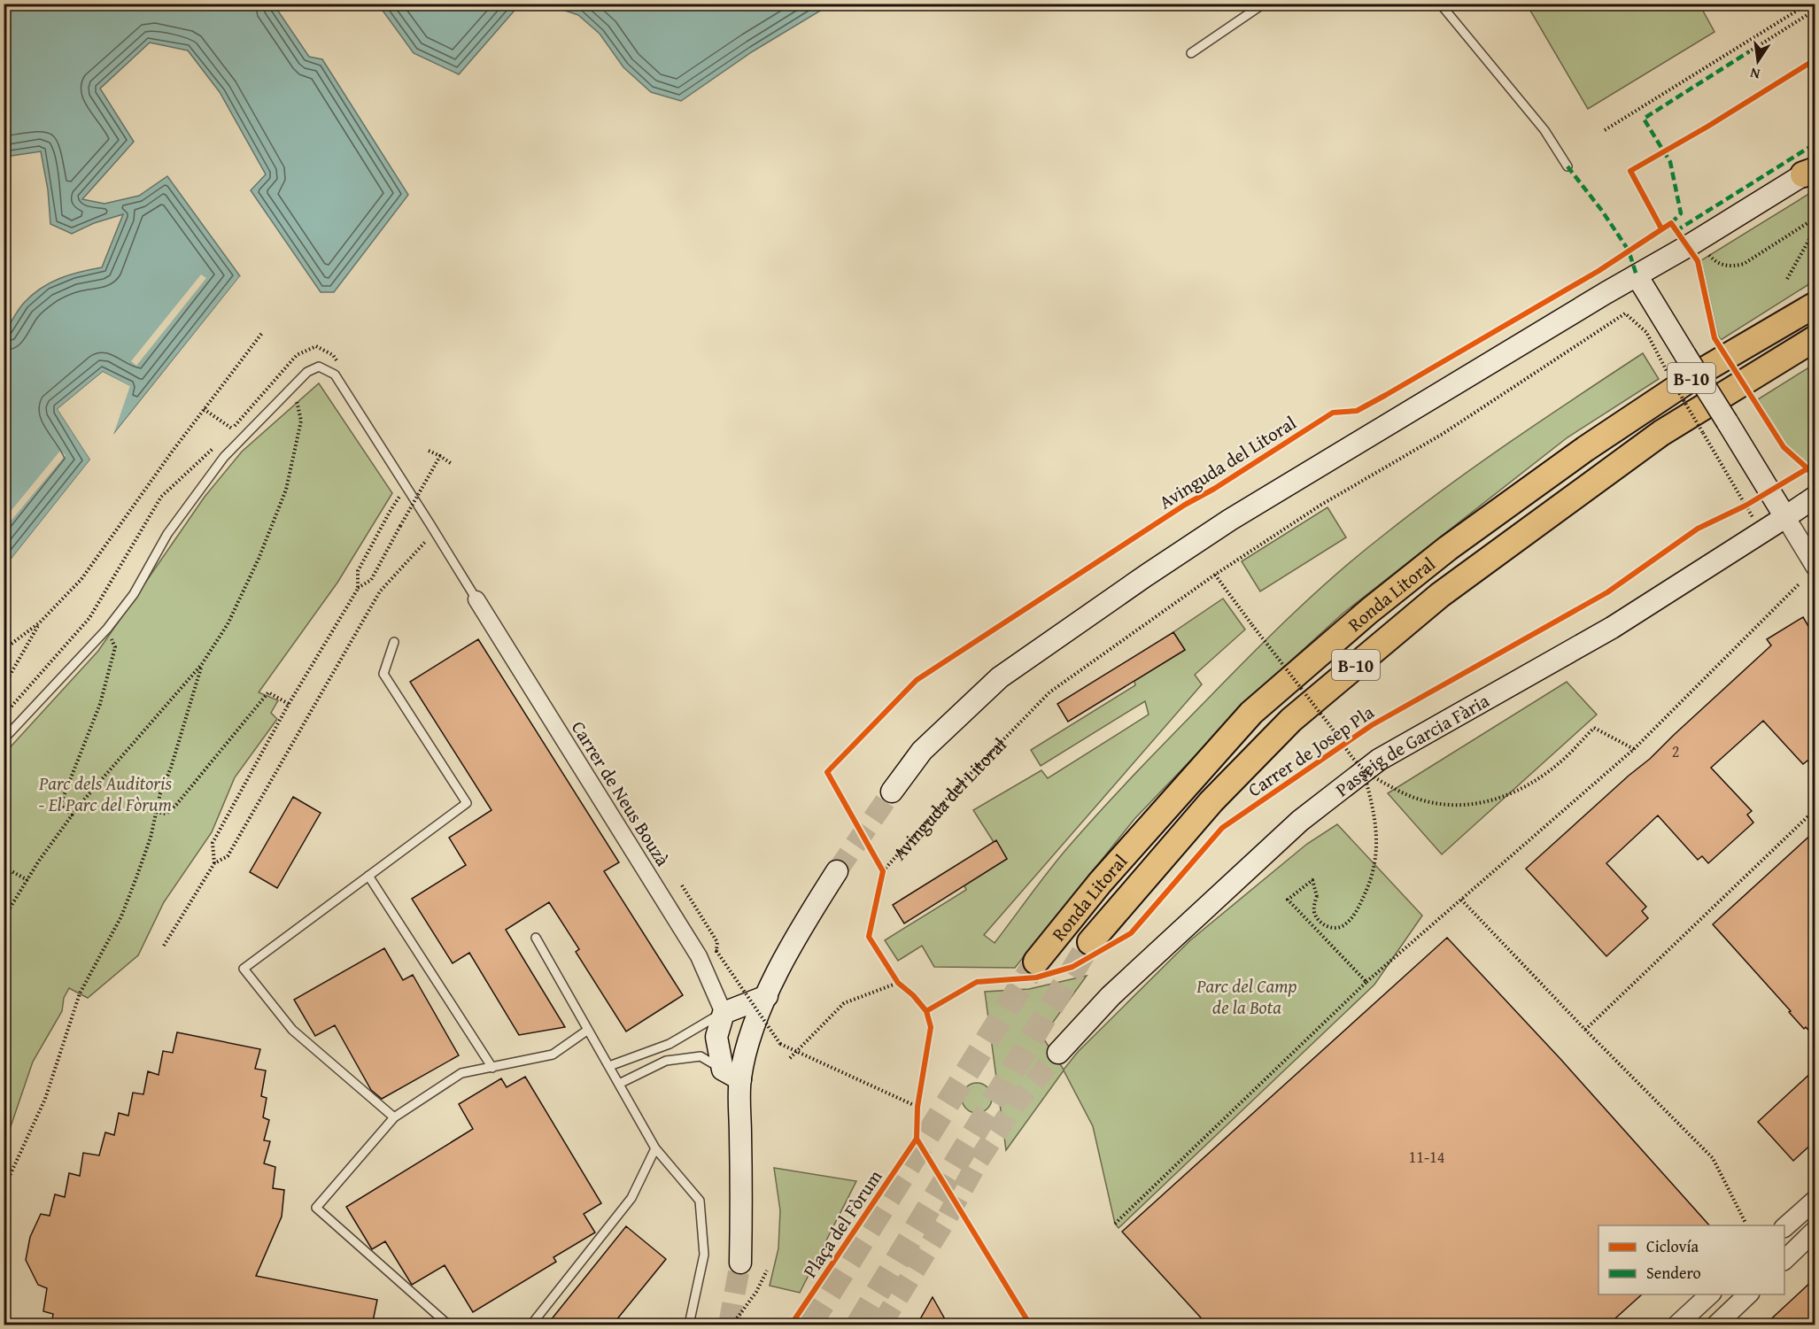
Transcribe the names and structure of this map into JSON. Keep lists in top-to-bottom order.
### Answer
{
  "streets": {
    "highway": ["B-10", "Ronda Litoral"],
    "main road": ["Passeig de Garcia Fària"],
    "street": ["Carrer de Neus Bouzà"],
    "cycle path": ["Avinguda del Litoral", "Carrer de Josep Pla", "Plaça del Fòrum"]
  },
  "crossings": [
    ["Avinguda del Litoral", "Carrer de Josep Pla"]
  ],
  "parks": ["Parc dels Auditoris - El Parc del Fòrum", "Parc del Camp de la Bota"],
  "house_numbers": ["2", "11-14"],
  "legend": ["Ciclovía", "Sendero"],
  "north": "bottom"
}
